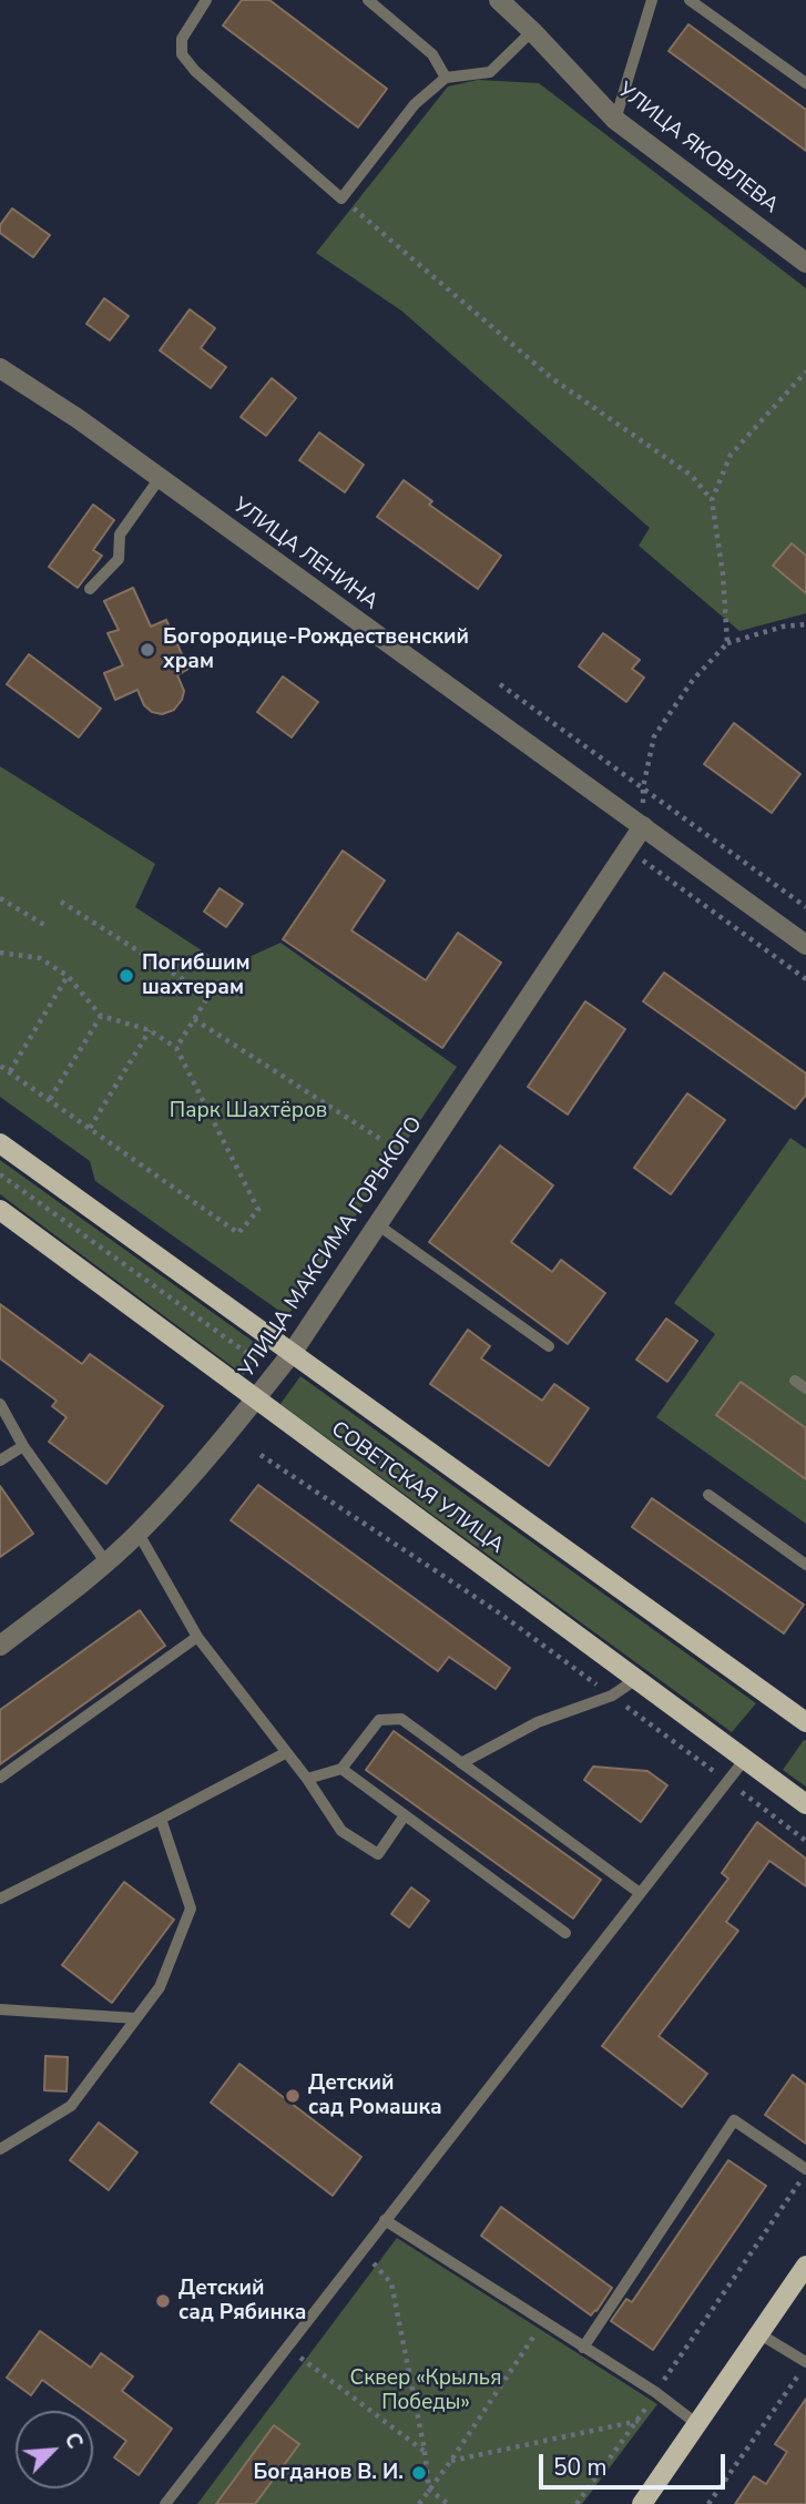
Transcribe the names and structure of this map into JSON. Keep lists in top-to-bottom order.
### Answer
{
  "streets": {
    "main road": ["СОВЕТСКАЯ УЛИЦА"],
    "street": ["УЛИЦА ЯКОВЛЕВА", "УЛИЦА ЛЕНИНА", "УЛИЦА МАКСИМА ГОРЬКОГО"]
  },
  "crossings": [
    ["УЛИЦА ЛЕНИНА", "УЛИЦА МАКСИМА ГОРЬКОГО"],
    ["УЛИЦА МАКСИМА ГОРЬКОГО", "СОВЕТСКАЯ УЛИЦА"]
  ],
  "parks": ["Парк Шахтёров", "Сквер «Крылья Победы»"],
  "places": [
    "Богородице-Рождественский храм",
    "Погибшим шахтерам",
    "Детский сад Ромашка",
    "Детский сад Рябинка",
    "Богданов В. И."
  ],
  "scale_bar": "50 m",
  "north": "top right"
}
